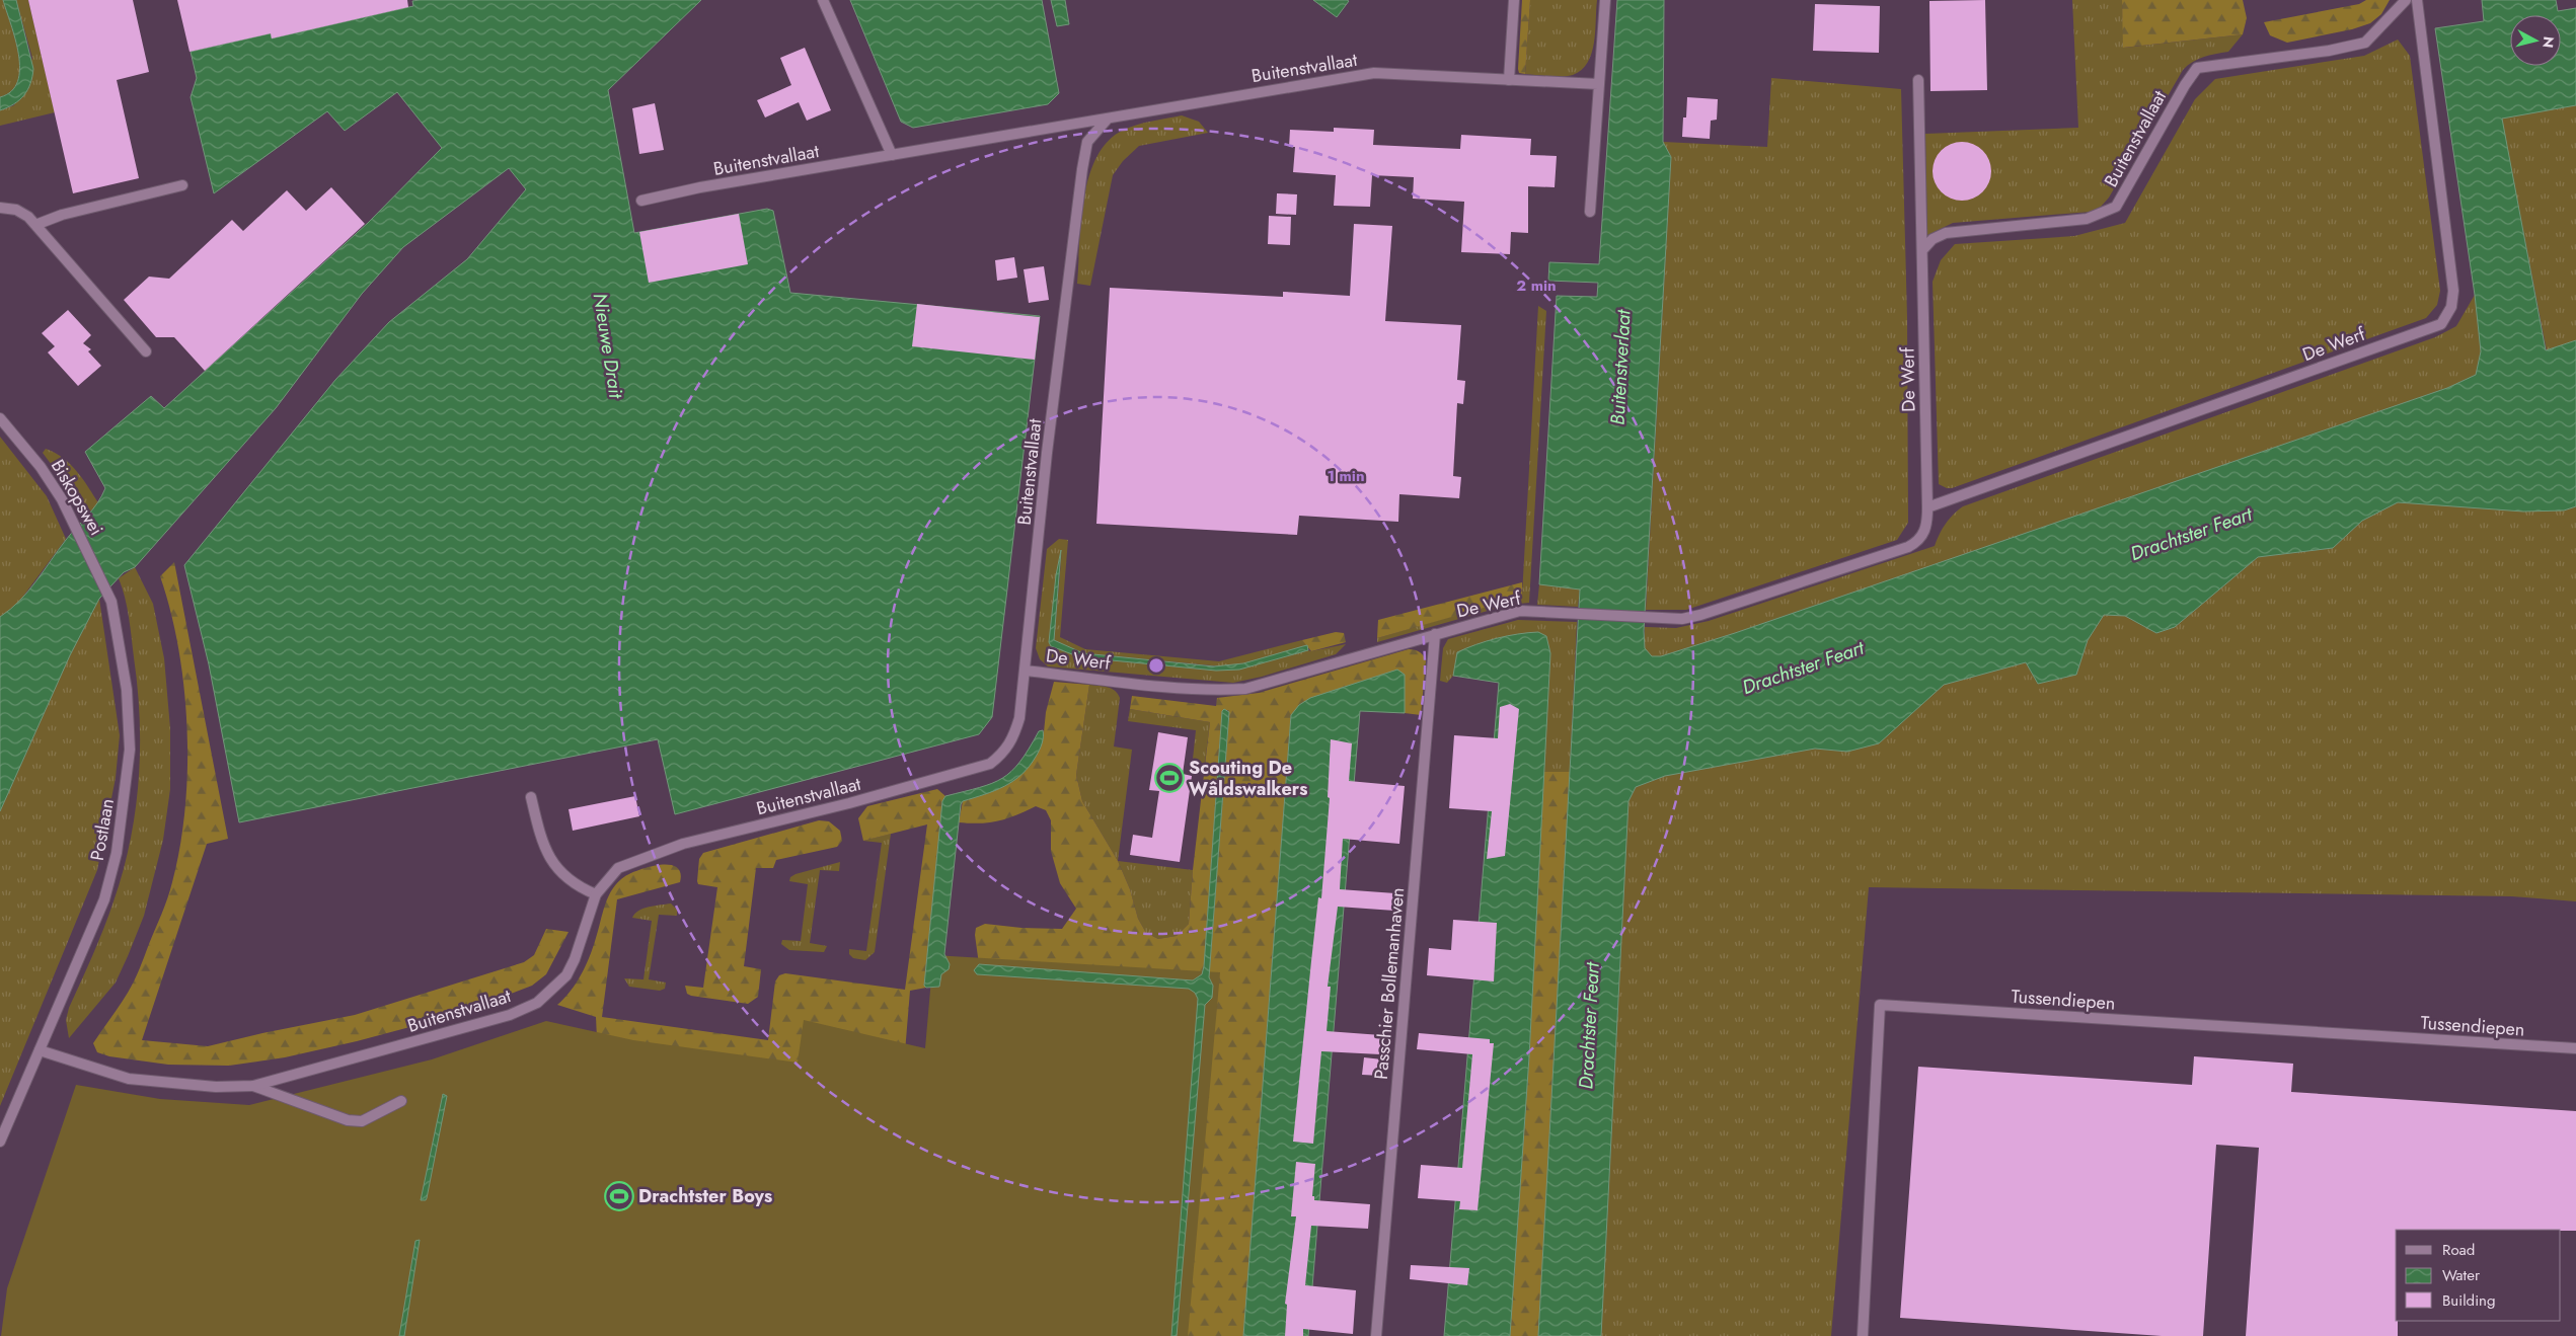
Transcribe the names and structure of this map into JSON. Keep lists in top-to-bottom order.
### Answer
{
  "streets": {
    "street": [
      "Buitenstvallaat",
      "De Werf",
      "Biskopswei",
      "Postlaan",
      "Passchier Bollemanhaven",
      "Tussendiepen"
    ]
  },
  "crossings": [
    ["Buitenstvallaat", "De Werf"],
    ["Buitenstvallaat", "Postlaan"],
    ["De Werf", "Passchier Bollemanhaven"],
    ["Biskopswei", "Postlaan"]
  ],
  "water": ["Nieuwe Drait", "Buitenstverlaat", "Drachtster Feart"],
  "places": {
    "sports": ["Scouting De Wâldswalkers", "Drachtster Boys"]
  },
  "legend": ["Road", "Water", "Building"],
  "north": "right",
  "rings": ["2 min", "1 min"]
}
